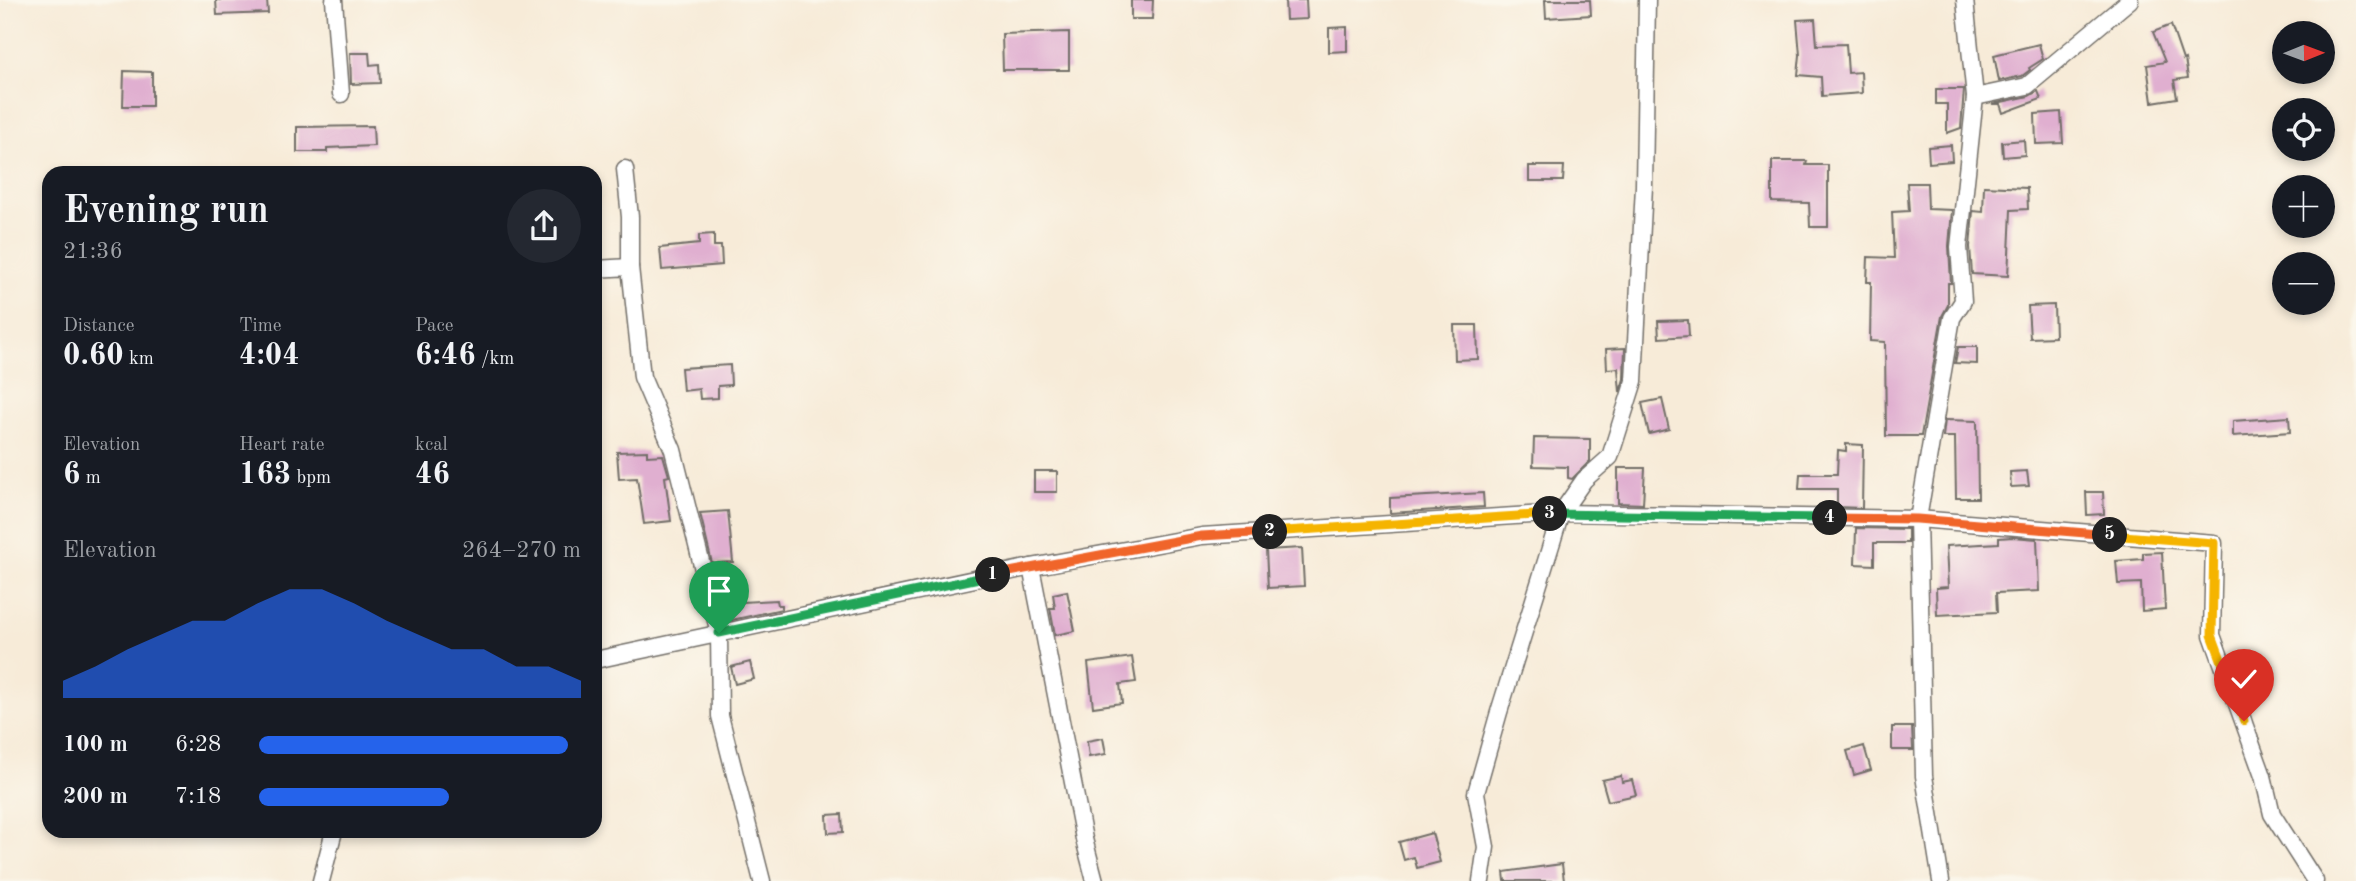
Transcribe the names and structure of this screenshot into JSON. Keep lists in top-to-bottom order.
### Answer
{
  "north": "right",
  "page": {
    "map_buttons": ["+", "−"],
    "heading": ["Evening run", "21:36"],
    "stats": [
      ["Distance", "0.60 km"],
      ["Time", "4:04"],
      ["Pace", "6:46 /km"],
      ["Elevation", "6 m"],
      ["Heart rate", "163 bpm"],
      ["kcal", "46"]
    ],
    "pins": [
      "3",
      "4",
      "2",
      "5",
      "1"
    ],
    "chart": ["Elevation", "264–270 m"],
    "list": [
      {
        "name": "100 m",
        "note": "6:28"
      },
      {
        "name": "200 m",
        "note": "7:18"
      }
    ]
  }
}
